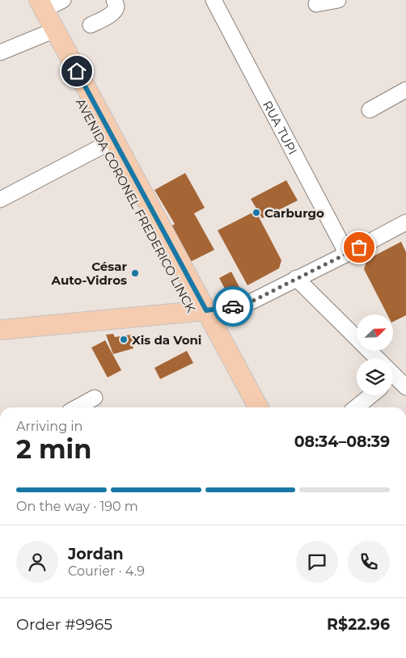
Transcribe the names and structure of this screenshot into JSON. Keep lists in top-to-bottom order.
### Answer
{
  "streets": {
    "main road": ["AVENIDA CORONEL FREDERICO LINCK"],
    "street": ["RUA TUPI"]
  },
  "places": ["Carburgo", "César Auto-Vidros", "Xis da Voni"],
  "north": "top right",
  "page": {
    "heading": ["2 min", "Arriving in", "08:34–08:39"],
    "panel": [
      "Jordan",
      "Courier · 4.9",
      "Order #9965",
      "R$22.96"
    ],
    "bar": "On the way · 190 m"
  }
}
